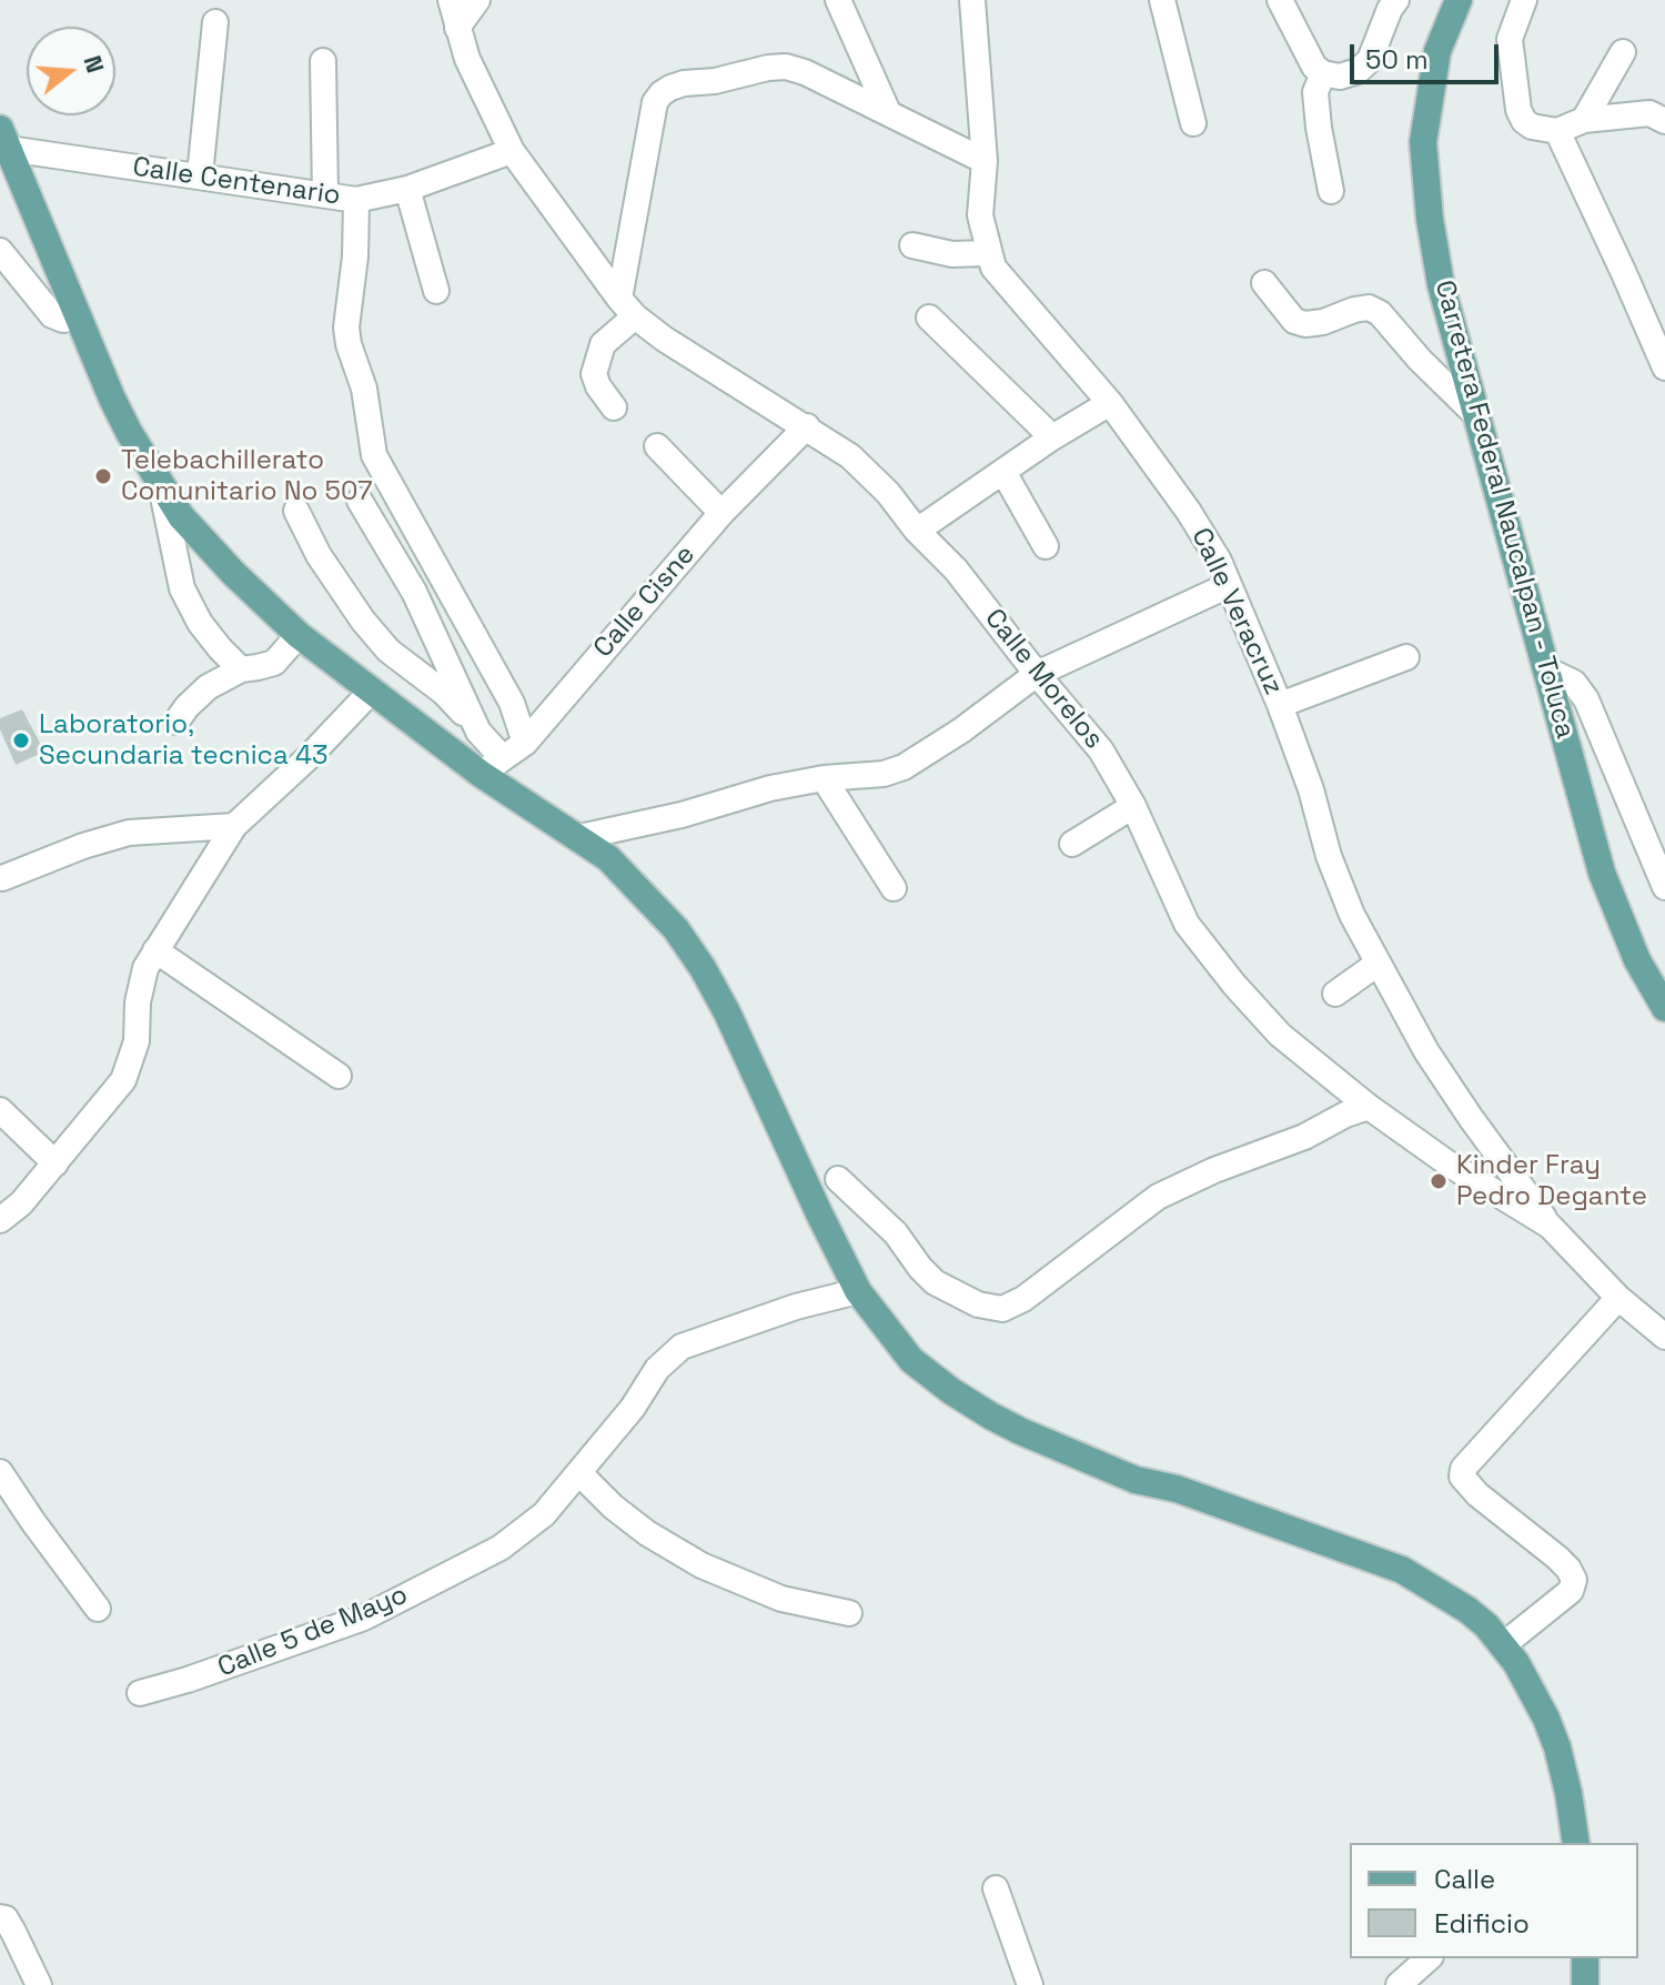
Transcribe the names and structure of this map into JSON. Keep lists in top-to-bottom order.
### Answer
{
  "streets": {
    "main road": ["Carretera Federal Naucalpan - Toluca"],
    "street": [
      "Calle Centenario",
      "Calle Cisne",
      "Calle Veracruz",
      "Calle Morelos",
      "Calle 5 de Mayo"
    ]
  },
  "crossings": [
    ["Calle Centenario", "Calle Morelos"],
    ["Calle Cisne", "Calle Morelos"],
    ["Calle Veracruz", "Calle Morelos"]
  ],
  "places": ["Telebachillerato Comunitario No 507", "Laboratorio, Secundaria tecnica 43", "Kinder Fray Pedro Degante"],
  "legend": ["Calle", "Edificio"],
  "scale_bar": "50 m",
  "north": "right"
}
